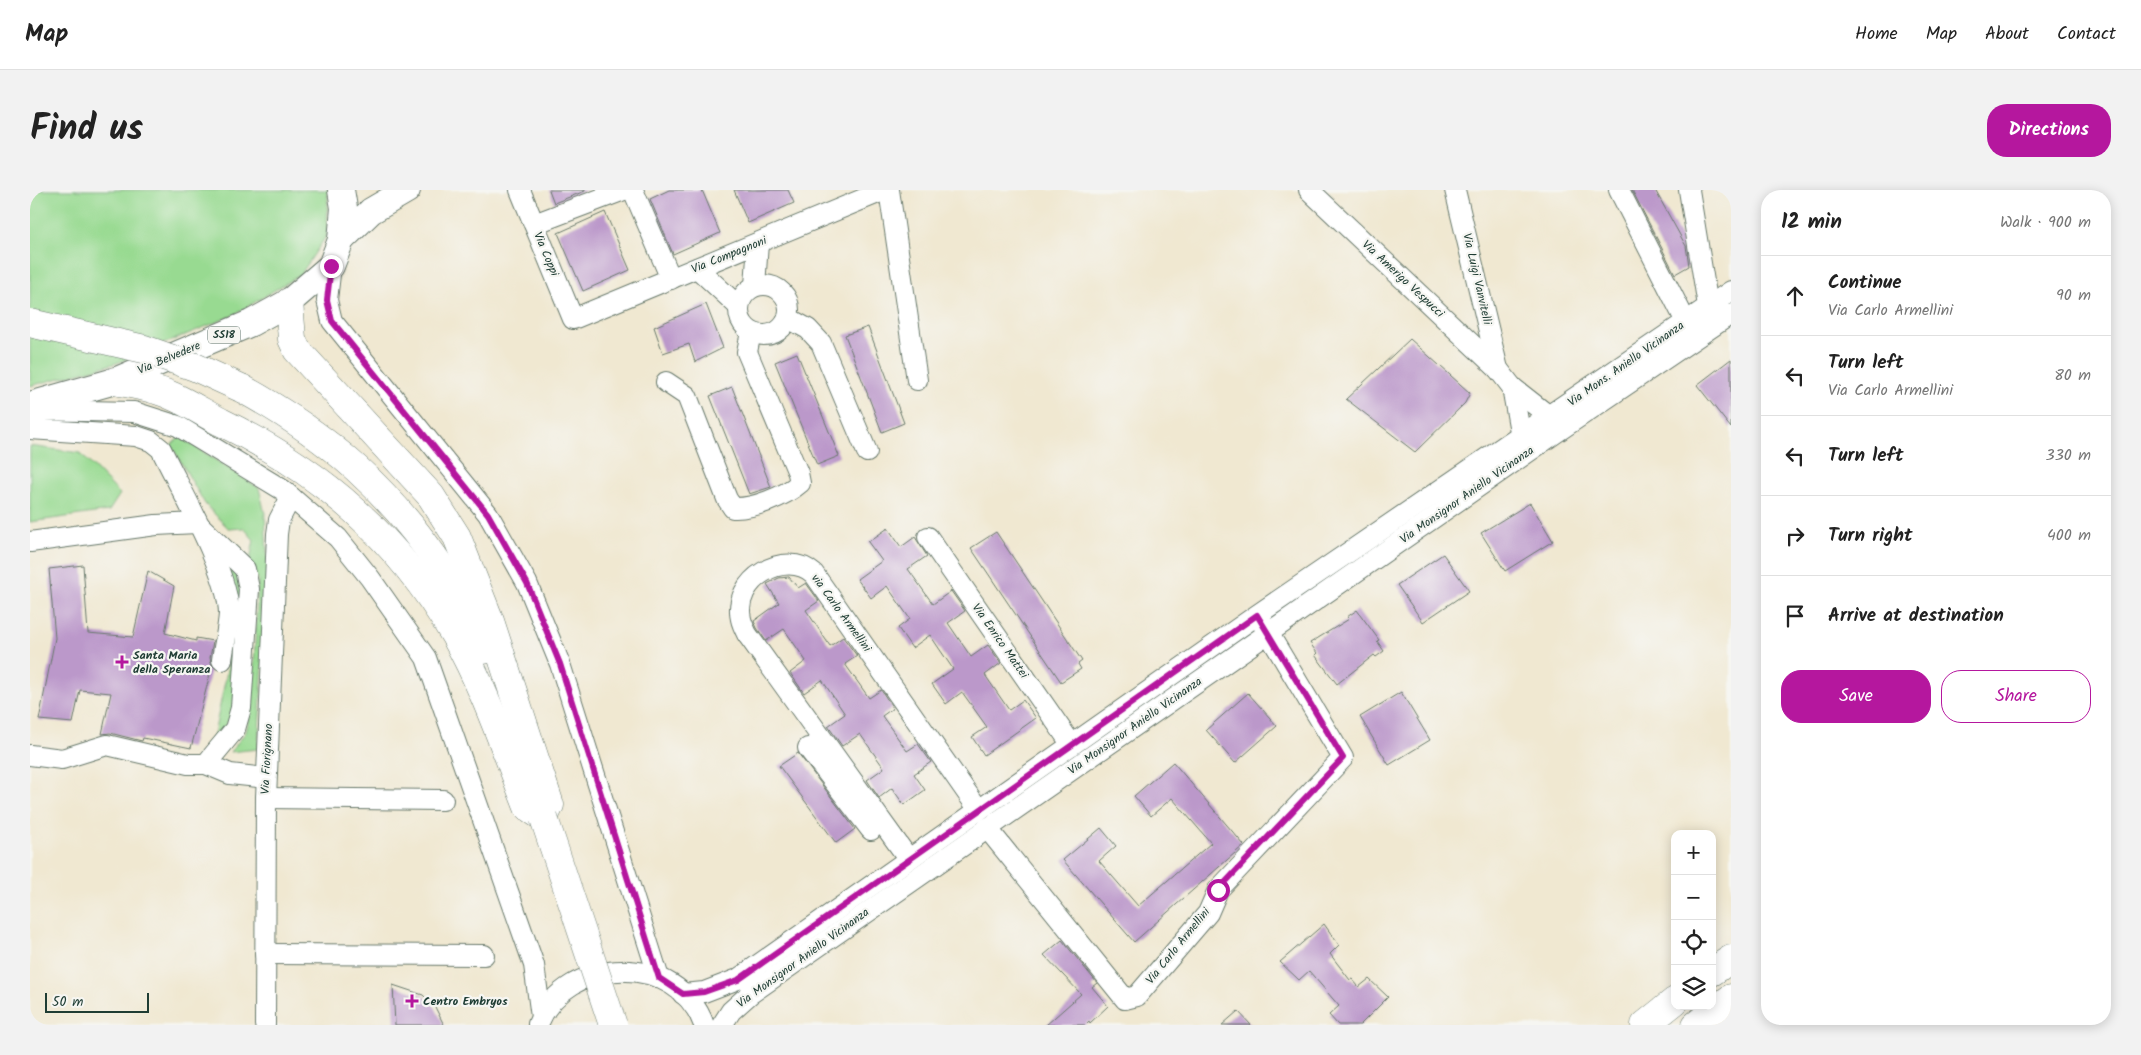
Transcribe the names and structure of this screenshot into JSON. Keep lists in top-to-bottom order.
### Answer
{
  "streets": {
    "main road": ["SS18", "Via Belvedere"],
    "street": [
      "Via Coppi",
      "Via Compagnoni",
      "Via Amerigo Vespucci",
      "Via Luigi Vanvitelli",
      "Via Mons. Aniello Vicinanza",
      "Via Monsignor Aniello Vicinanza",
      "via Carlo Armellini",
      "Via Enrico Mattei",
      "Via Fiorignano",
      "Via Carlo Armellini"
    ]
  },
  "crossings": [
    ["Via Coppi", "Via Compagnoni"],
    ["Via Amerigo Vespucci", "Via Luigi Vanvitelli"],
    ["SS18", "Via Belvedere"],
    ["Via Mons. Aniello Vicinanza", "Via Monsignor Aniello Vicinanza"],
    ["Via Monsignor Aniello Vicinanza", "via Carlo Armellini"],
    ["Via Monsignor Aniello Vicinanza", "Via Enrico Mattei"],
    ["Via Monsignor Aniello Vicinanza", "Via Carlo Armellini"]
  ],
  "places": {
    "health": ["Santa Maria della Speranza", "Centro Embryos"]
  },
  "scale_bar": "50 m",
  "page": {
    "header": "Map",
    "nav": [
      "Home",
      "Map",
      "About",
      "Contact"
    ],
    "title": "Find us",
    "buttons": [
      "Directions",
      ["Save", "Share"]
    ],
    "heading": ["12 min", "Walk · 900 m"],
    "list": [
      ["Continue", "Via Carlo Armellini", "90 m"],
      ["Turn left", "Via Carlo Armellini", "80 m"],
      ["Turn left", "330 m"],
      ["Turn right", "400 m"],
      "Arrive at destination"
    ],
    "map_buttons": ["+", "−"],
    "scale": "50 m"
  }
}
